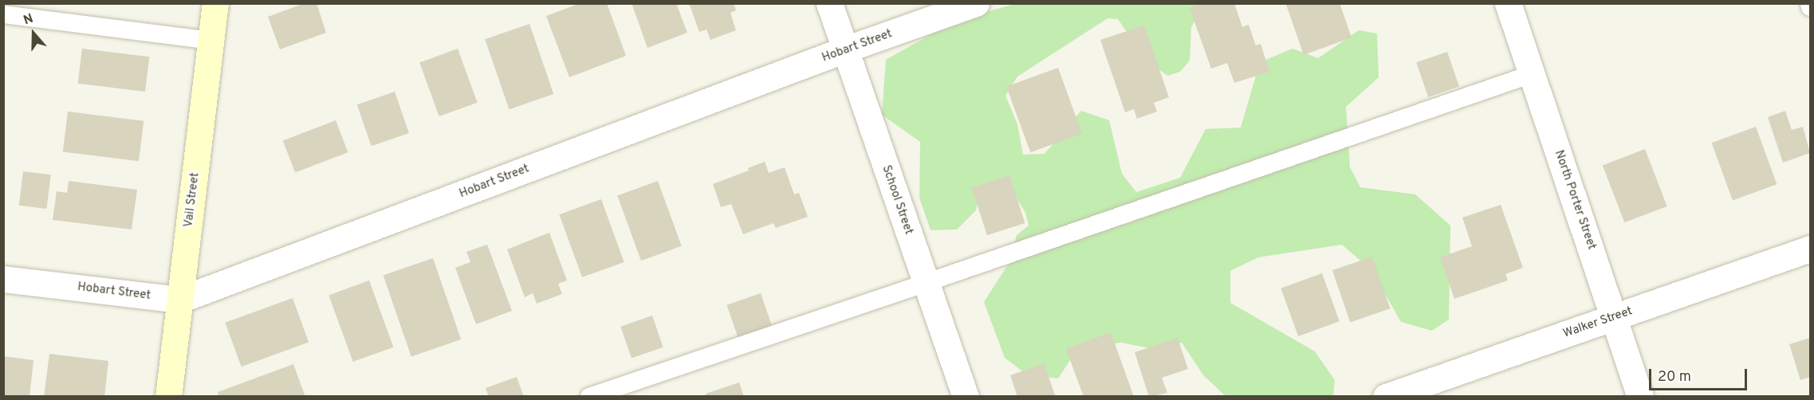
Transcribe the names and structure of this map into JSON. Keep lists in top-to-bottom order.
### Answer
{
  "streets": {
    "street": [
      "Hobart Street",
      "Vail Street",
      "School Street",
      "North Porter Street",
      "Walker Street"
    ]
  },
  "crossings": [
    ["Hobart Street", "Vail Street"],
    ["Hobart Street", "School Street"],
    ["North Porter Street", "Walker Street"]
  ],
  "scale_bar": "20 m",
  "north": "top"
}
